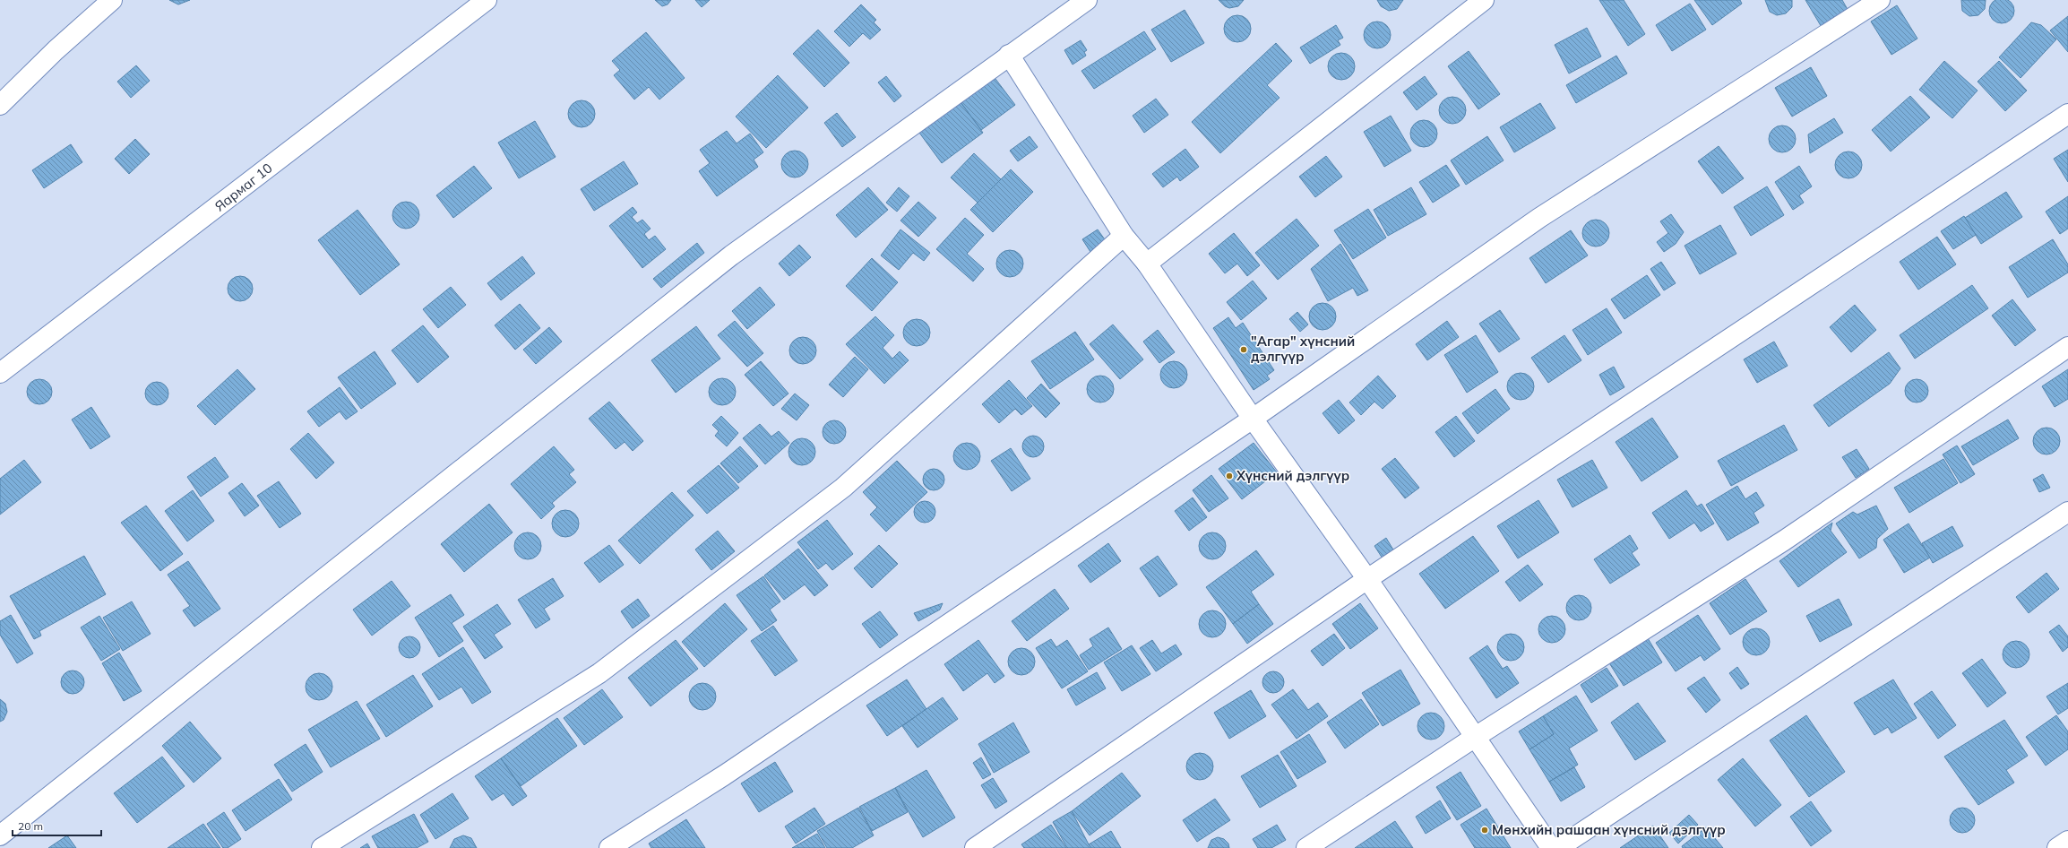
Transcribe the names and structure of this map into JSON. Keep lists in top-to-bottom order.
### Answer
{
  "streets": {
    "street": ["Яармаг 10"]
  },
  "places": ["\"Агар\" хүнсний дэлгүүр", "Хүнсний дэлгүүр", "Мөнхийн рашаан хүнсний дэлгүүр"],
  "scale_bar": "20 m"
}
